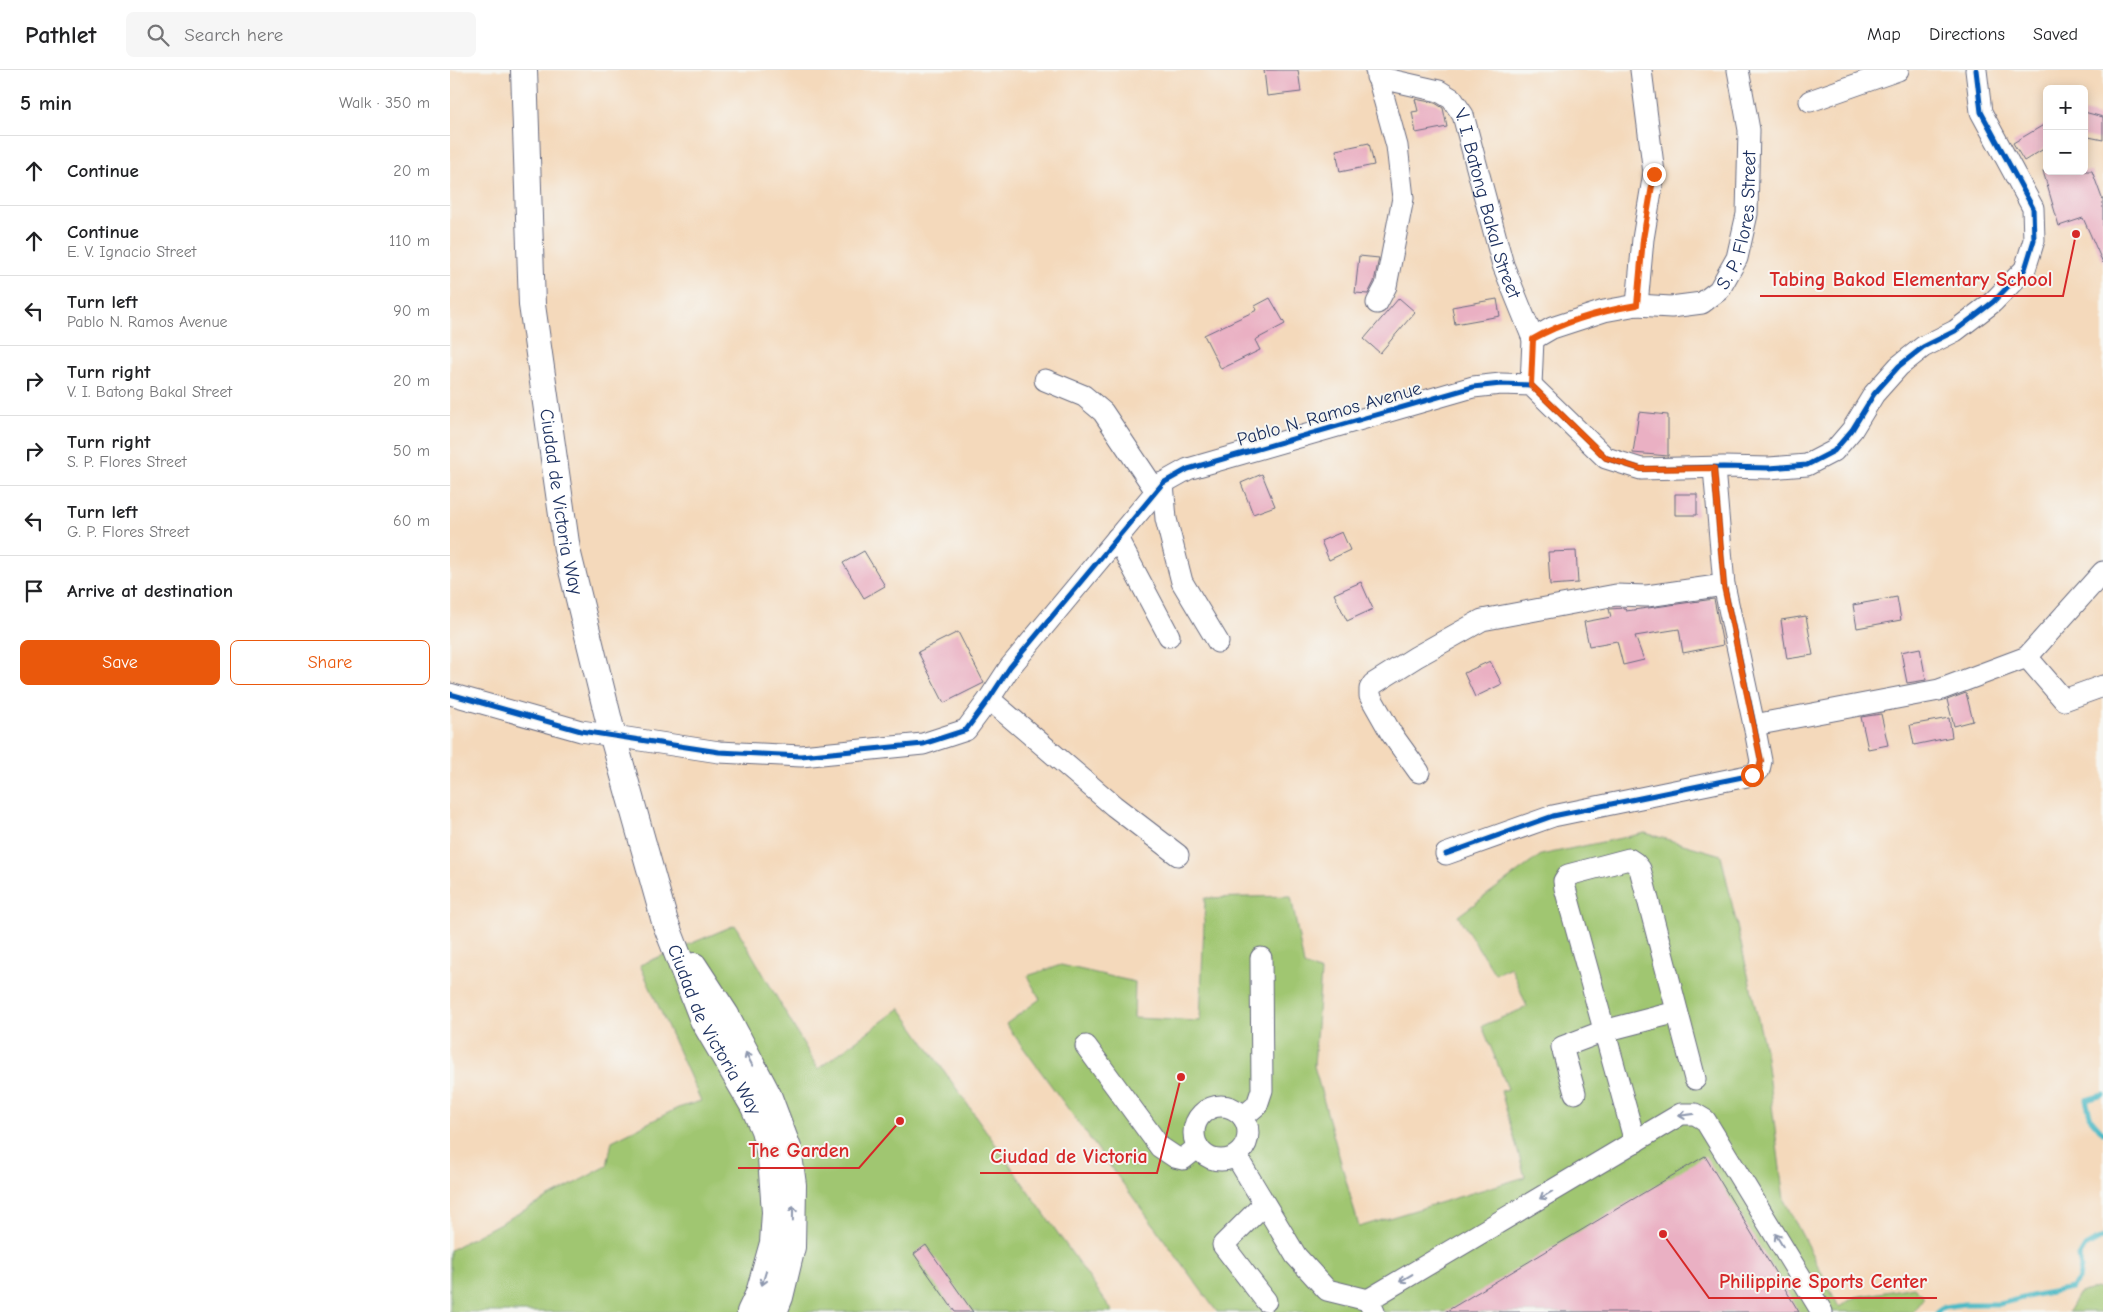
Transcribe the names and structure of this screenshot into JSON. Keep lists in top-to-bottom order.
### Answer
{
  "streets": {
    "main road": ["Ciudad de Victoria Way"],
    "street": ["V. I. Batong Bakal Street", "S. P. Flores Street", "Pablo N. Ramos Avenue"]
  },
  "crossings": [
    ["V. I. Batong Bakal Street", "S. P. Flores Street"],
    ["V. I. Batong Bakal Street", "Pablo N. Ramos Avenue"],
    ["Pablo N. Ramos Avenue", "Ciudad de Victoria Way"]
  ],
  "places": [
    "Tabing Bakod Elementary School",
    "Ciudad de Victoria",
    "The Garden",
    "Philippine Sports Center"
  ],
  "page": {
    "header": "Pathlet",
    "search": "Search here",
    "nav": ["Map", "Directions", "Saved"],
    "heading": ["5 min", "Walk · 350 m"],
    "map_buttons": ["+", "−"],
    "list": [
      ["Continue", "20 m"],
      ["Continue", "E. V. Ignacio Street", "110 m"],
      ["Turn left", "Pablo N. Ramos Avenue", "90 m"],
      ["Turn right", "V. I. Batong Bakal Street", "20 m"],
      ["Turn right", "S. P. Flores Street", "50 m"],
      ["Turn left", "G. P. Flores Street", "60 m"],
      "Arrive at destination"
    ],
    "buttons": ["Save", "Share"]
  }
}
